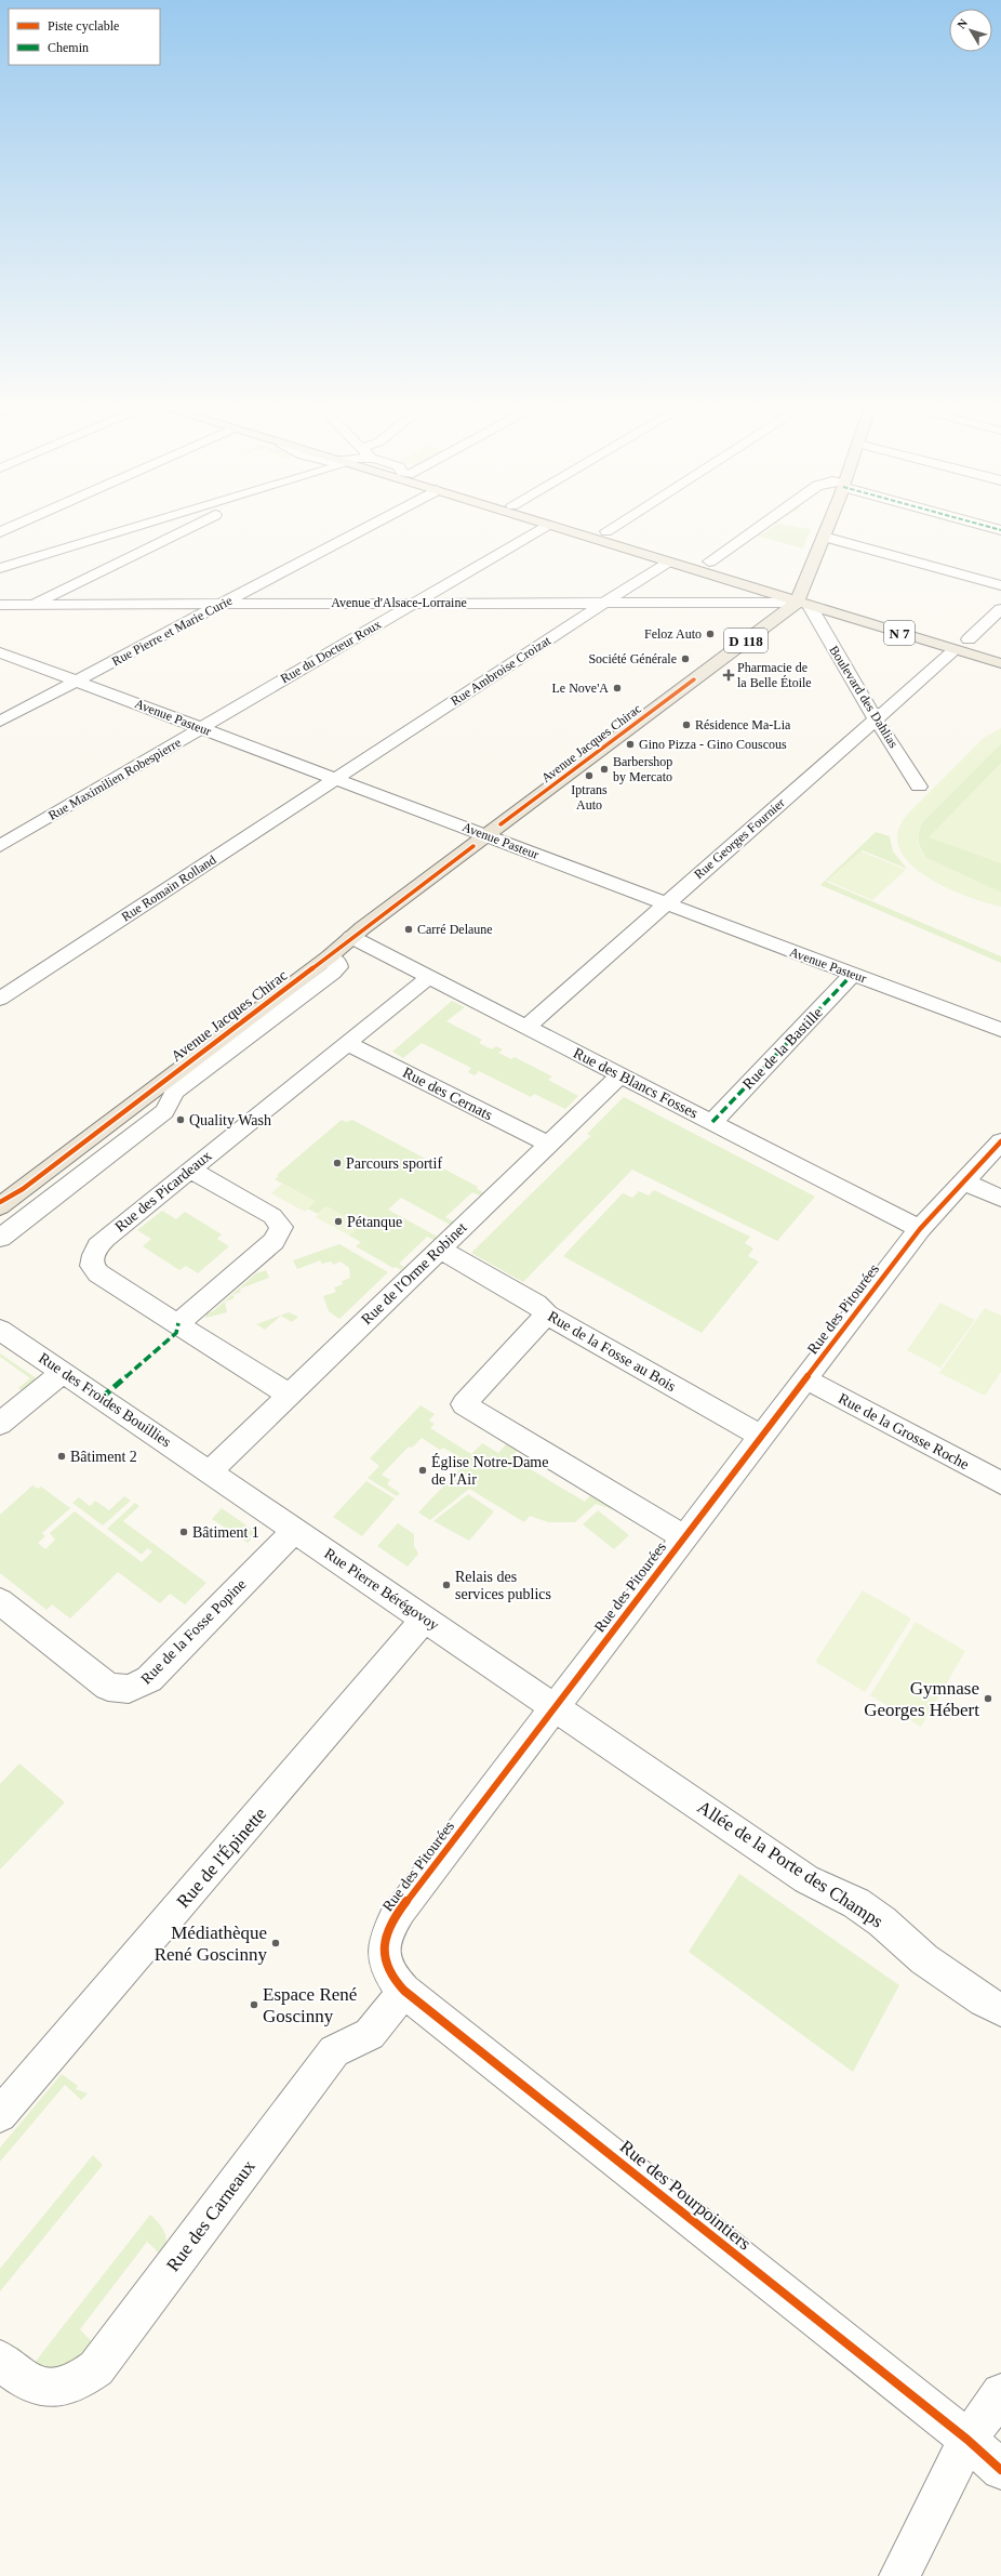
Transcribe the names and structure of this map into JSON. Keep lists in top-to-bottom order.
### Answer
{
  "streets": {
    "main road": ["N 7", "D 118", "Avenue Jacques Chirac"],
    "street": [
      "Avenue d'Alsace-Lorraine",
      "Rue Pierre et Marie Curie",
      "Rue du Docteur Roux",
      "Rue Ambroise Croizat",
      "Boulevard des Dahlias",
      "Avenue Pasteur",
      "Rue Maximilien Robespierre",
      "Rue Georges Fournier",
      "Rue Romain Rolland",
      "Rue de la Bastille",
      "Rue des Blancs Fosses",
      "Rue des Cernats",
      "Rue des Picardeaux",
      "Rue de l'Orme Robinet",
      "Rue des Pitourées",
      "Rue de la Fosse au Bois",
      "Rue des Froides Bouillies",
      "Rue de la Grosse Roche",
      "Rue Pierre Bérégovoy",
      "Rue de la Fosse Popine",
      "Rue de l'Épinette",
      "Allée de la Porte des Champs",
      "Rue des Pourpointiers",
      "Rue des Carneaux"
    ]
  },
  "crossings": [
    ["Avenue d'Alsace-Lorraine", "Rue Pierre et Marie Curie"],
    ["Avenue d'Alsace-Lorraine", "N 7"],
    ["Avenue d'Alsace-Lorraine", "Rue du Docteur Roux"],
    ["Avenue d'Alsace-Lorraine", "Rue Ambroise Croizat"],
    ["Avenue d'Alsace-Lorraine", "Boulevard des Dahlias"],
    ["Avenue d'Alsace-Lorraine", "Avenue Jacques Chirac"],
    ["Rue Pierre et Marie Curie", "Avenue Pasteur"],
    ["N 7", "Rue Ambroise Croizat"],
    ["N 7", "Boulevard des Dahlias"],
    ["N 7", "Avenue Jacques Chirac"],
    ["N 7", "Rue Georges Fournier"],
    ["D 118", "Avenue Jacques Chirac"],
    ["Rue du Docteur Roux", "Rue Maximilien Robespierre"],
    ["Rue Ambroise Croizat", "Avenue Pasteur"],
    ["Rue Ambroise Croizat", "Rue Romain Rolland"],
    ["Boulevard des Dahlias", "Avenue Jacques Chirac"],
    ["Boulevard des Dahlias", "Rue Georges Fournier"],
    ["Avenue Pasteur", "Avenue Jacques Chirac"],
    ["Avenue Pasteur", "Rue Maximilien Robespierre"],
    ["Avenue Pasteur", "Rue Georges Fournier"],
    ["Avenue Pasteur", "Rue Romain Rolland"],
    ["Avenue Pasteur", "Rue de la Bastille"],
    ["Avenue Jacques Chirac", "Rue des Blancs Fosses"],
    ["Rue Georges Fournier", "Rue des Blancs Fosses"],
    ["Rue de la Bastille", "Rue des Blancs Fosses"],
    ["Rue des Blancs Fosses", "Rue des Picardeaux"],
    ["Rue des Blancs Fosses", "Rue de l'Orme Robinet"],
    ["Rue des Blancs Fosses", "Rue des Pitourées"],
    ["Rue des Cernats", "Rue des Picardeaux"],
    ["Rue des Cernats", "Rue de l'Orme Robinet"],
    ["Rue des Picardeaux", "Rue de l'Orme Robinet"],
    ["Rue de l'Orme Robinet", "Rue de la Fosse au Bois"],
    ["Rue de l'Orme Robinet", "Rue des Froides Bouillies"],
    ["Rue de l'Orme Robinet", "Rue Pierre Bérégovoy"],
    ["Rue des Pitourées", "Rue de la Fosse au Bois"],
    ["Rue des Pitourées", "Rue de la Grosse Roche"],
    ["Rue des Pitourées", "Rue Pierre Bérégovoy"],
    ["Rue des Pitourées", "Allée de la Porte des Champs"],
    ["Rue des Pitourées", "Rue des Pourpointiers"],
    ["Rue des Pitourées", "Rue des Carneaux"],
    ["Rue des Froides Bouillies", "Rue Pierre Bérégovoy"],
    ["Rue Pierre Bérégovoy", "Rue de la Fosse Popine"],
    ["Rue Pierre Bérégovoy", "Rue de l'Épinette"],
    ["Rue Pierre Bérégovoy", "Allée de la Porte des Champs"],
    ["Rue des Pourpointiers", "Rue des Carneaux"]
  ],
  "places": {
    "other": [
      "Feloz Auto",
      "Société Générale",
      "Le Nove'A",
      "Résidence Ma-Lia",
      "Gino Pizza - Gino Couscous",
      "Barbershop by Mercato",
      "Iptrans Auto",
      "Carré Delaune",
      "Quality Wash",
      "Parcours sportif",
      "Pétanque",
      "Bâtiment 2",
      "Église Notre-Dame de l'Air",
      "Bâtiment 1",
      "Relais des services publics",
      "Gymnase Georges Hébert",
      "Médiathèque René Goscinny",
      "Espace René Goscinny"
    ],
    "health": ["Pharmacie de la Belle Étoile"]
  },
  "legend": ["Piste cyclable", "Chemin"],
  "north": "top left"
}
